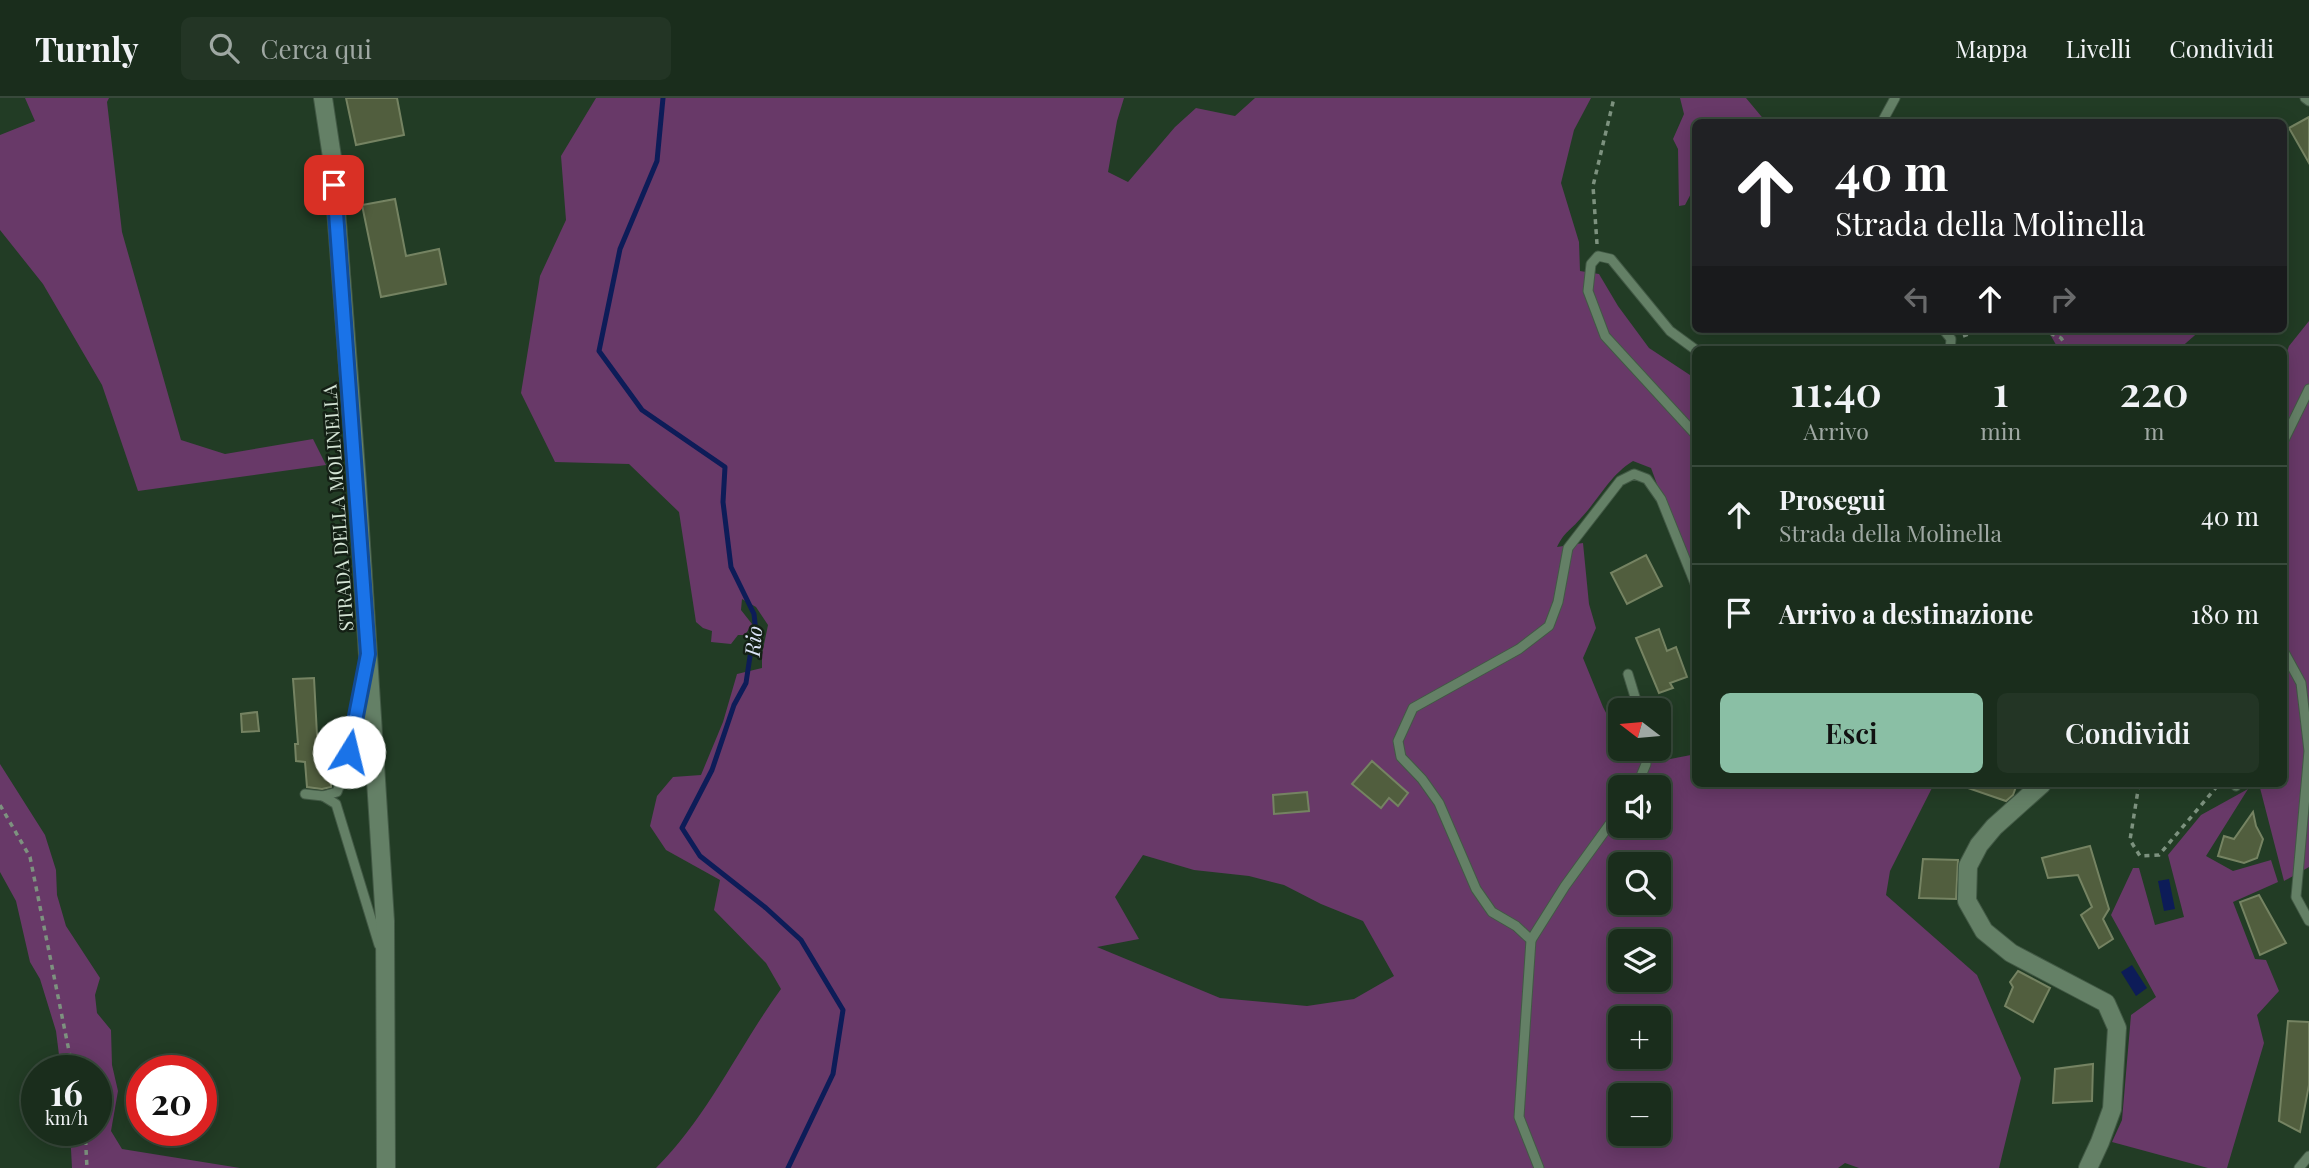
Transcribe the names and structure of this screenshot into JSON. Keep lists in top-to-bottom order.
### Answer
{
  "streets": {
    "main road": ["STRADA DELLA MOLINELLA"]
  },
  "water": ["Rio"],
  "north": "left",
  "page": {
    "header": "Turnly",
    "search": "Cerca qui",
    "nav": ["Mappa", "Livelli", "Condividi"],
    "turn": ["40 m", "Strada della Molinella"],
    "eta": [
      "11:40",
      "Arrivo",
      "1",
      "min",
      "220",
      "m"
    ],
    "list": [
      {
        "name": "Prosegui",
        "note": "Strada della Molinella",
        "value": "40 m"
      },
      {
        "name": "Arrivo a destinazione",
        "value": "180 m"
      }
    ],
    "buttons": ["Esci", "Condividi"],
    "map_buttons": ["+", "−"],
    "speed": "16 km/h",
    "limit": "20"
  }
}
